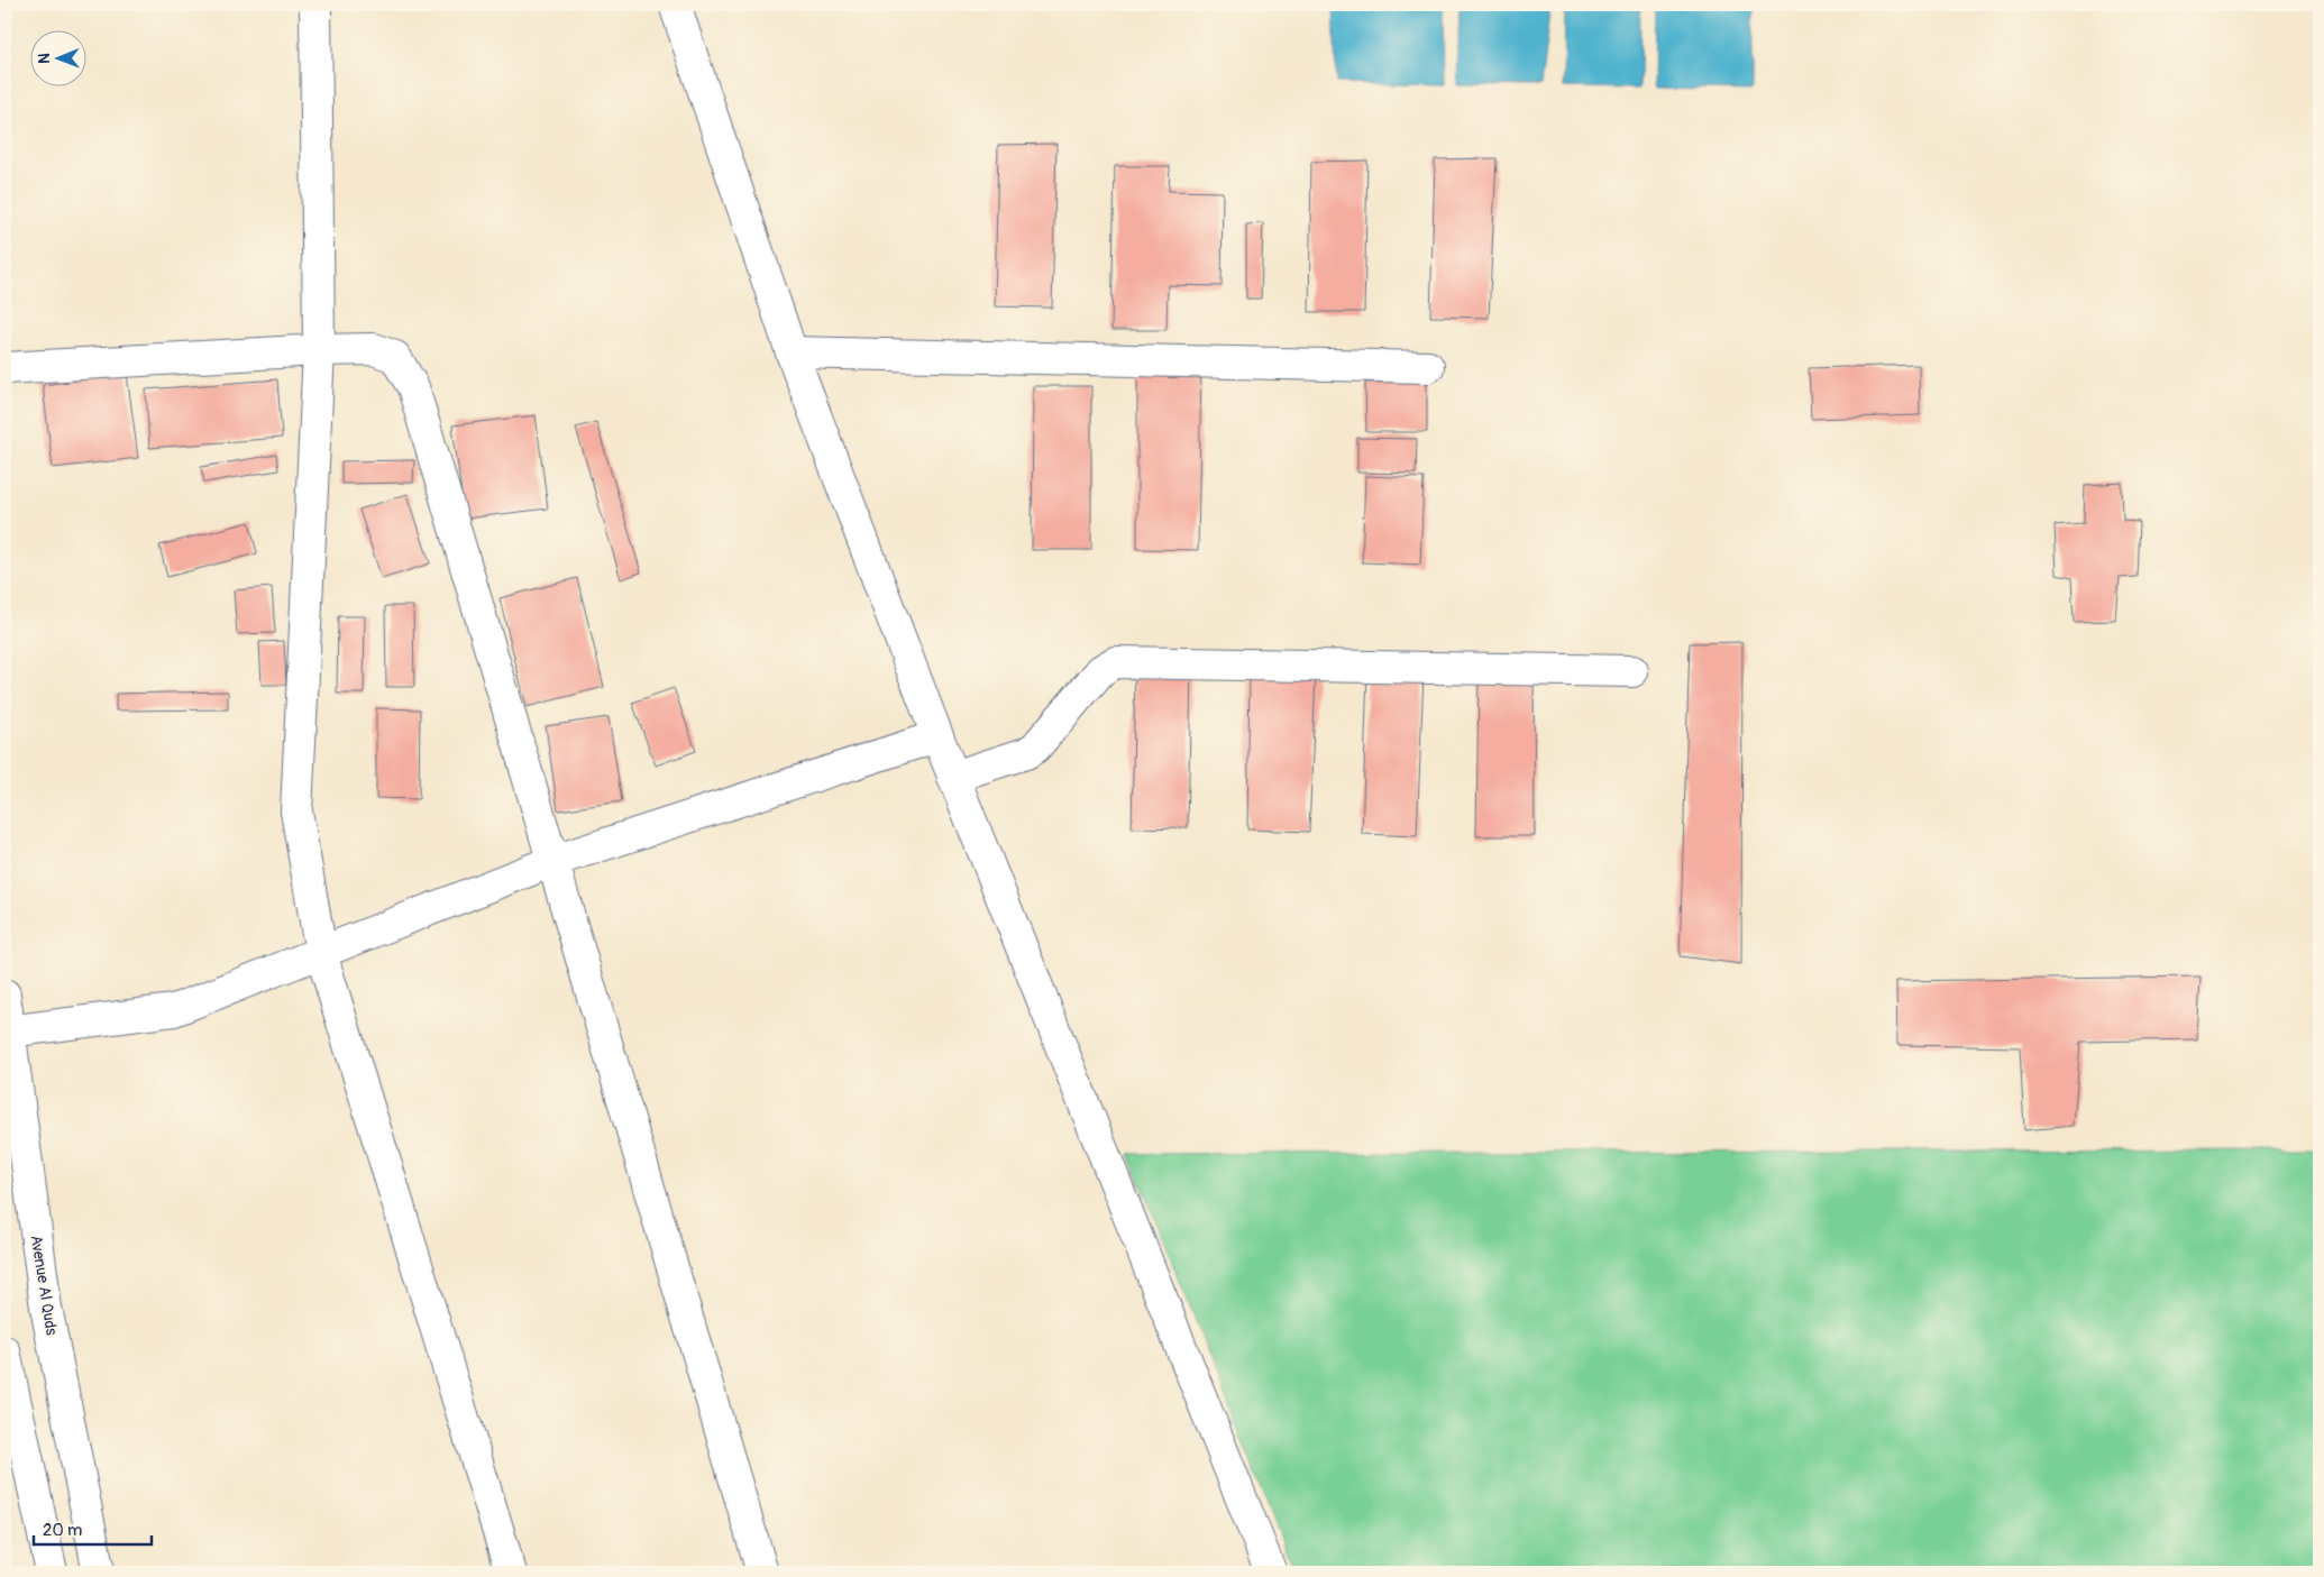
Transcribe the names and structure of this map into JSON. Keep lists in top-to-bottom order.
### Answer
{
  "streets": {
    "street": ["Avenue Al Quds"]
  },
  "scale_bar": "20 m",
  "north": "left"
}
